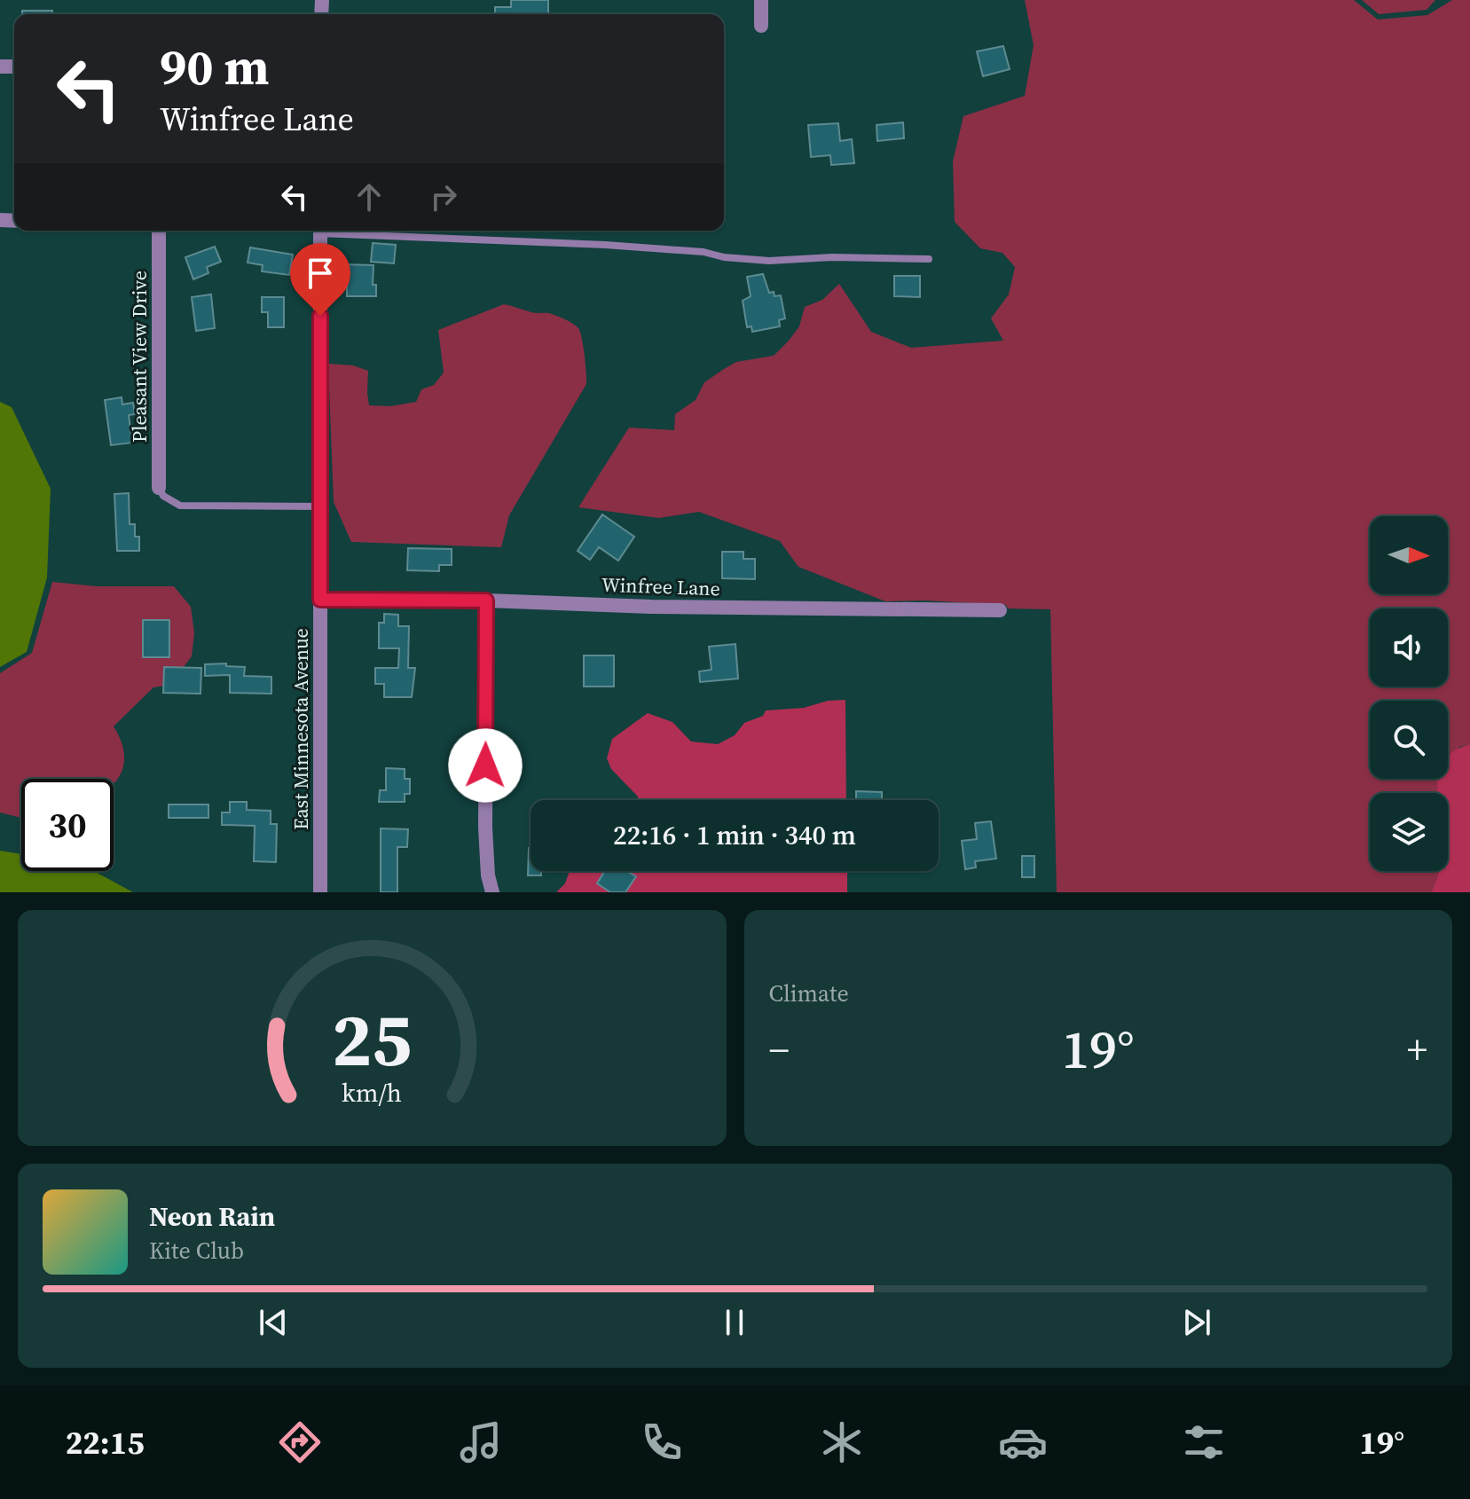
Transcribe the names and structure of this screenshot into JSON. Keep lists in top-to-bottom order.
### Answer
{
  "streets": {
    "street": ["Pleasant View Drive", "Winfree Lane", "East Minnesota Avenue"]
  },
  "crossings": [
    ["Winfree Lane", "East Minnesota Avenue"]
  ],
  "north": "right",
  "page": {
    "turn": ["90 m", "Winfree Lane"],
    "limit": "30",
    "trip": "22:16 · 1 min · 340 m",
    "tile": "Climate",
    "heat": ["−", "19°", "+"],
    "song": ["Neon Rain", "Kite Club"],
    "tabs": ["22:15", "19°"],
    "gauge": ["25", "km/h"]
  }
}
